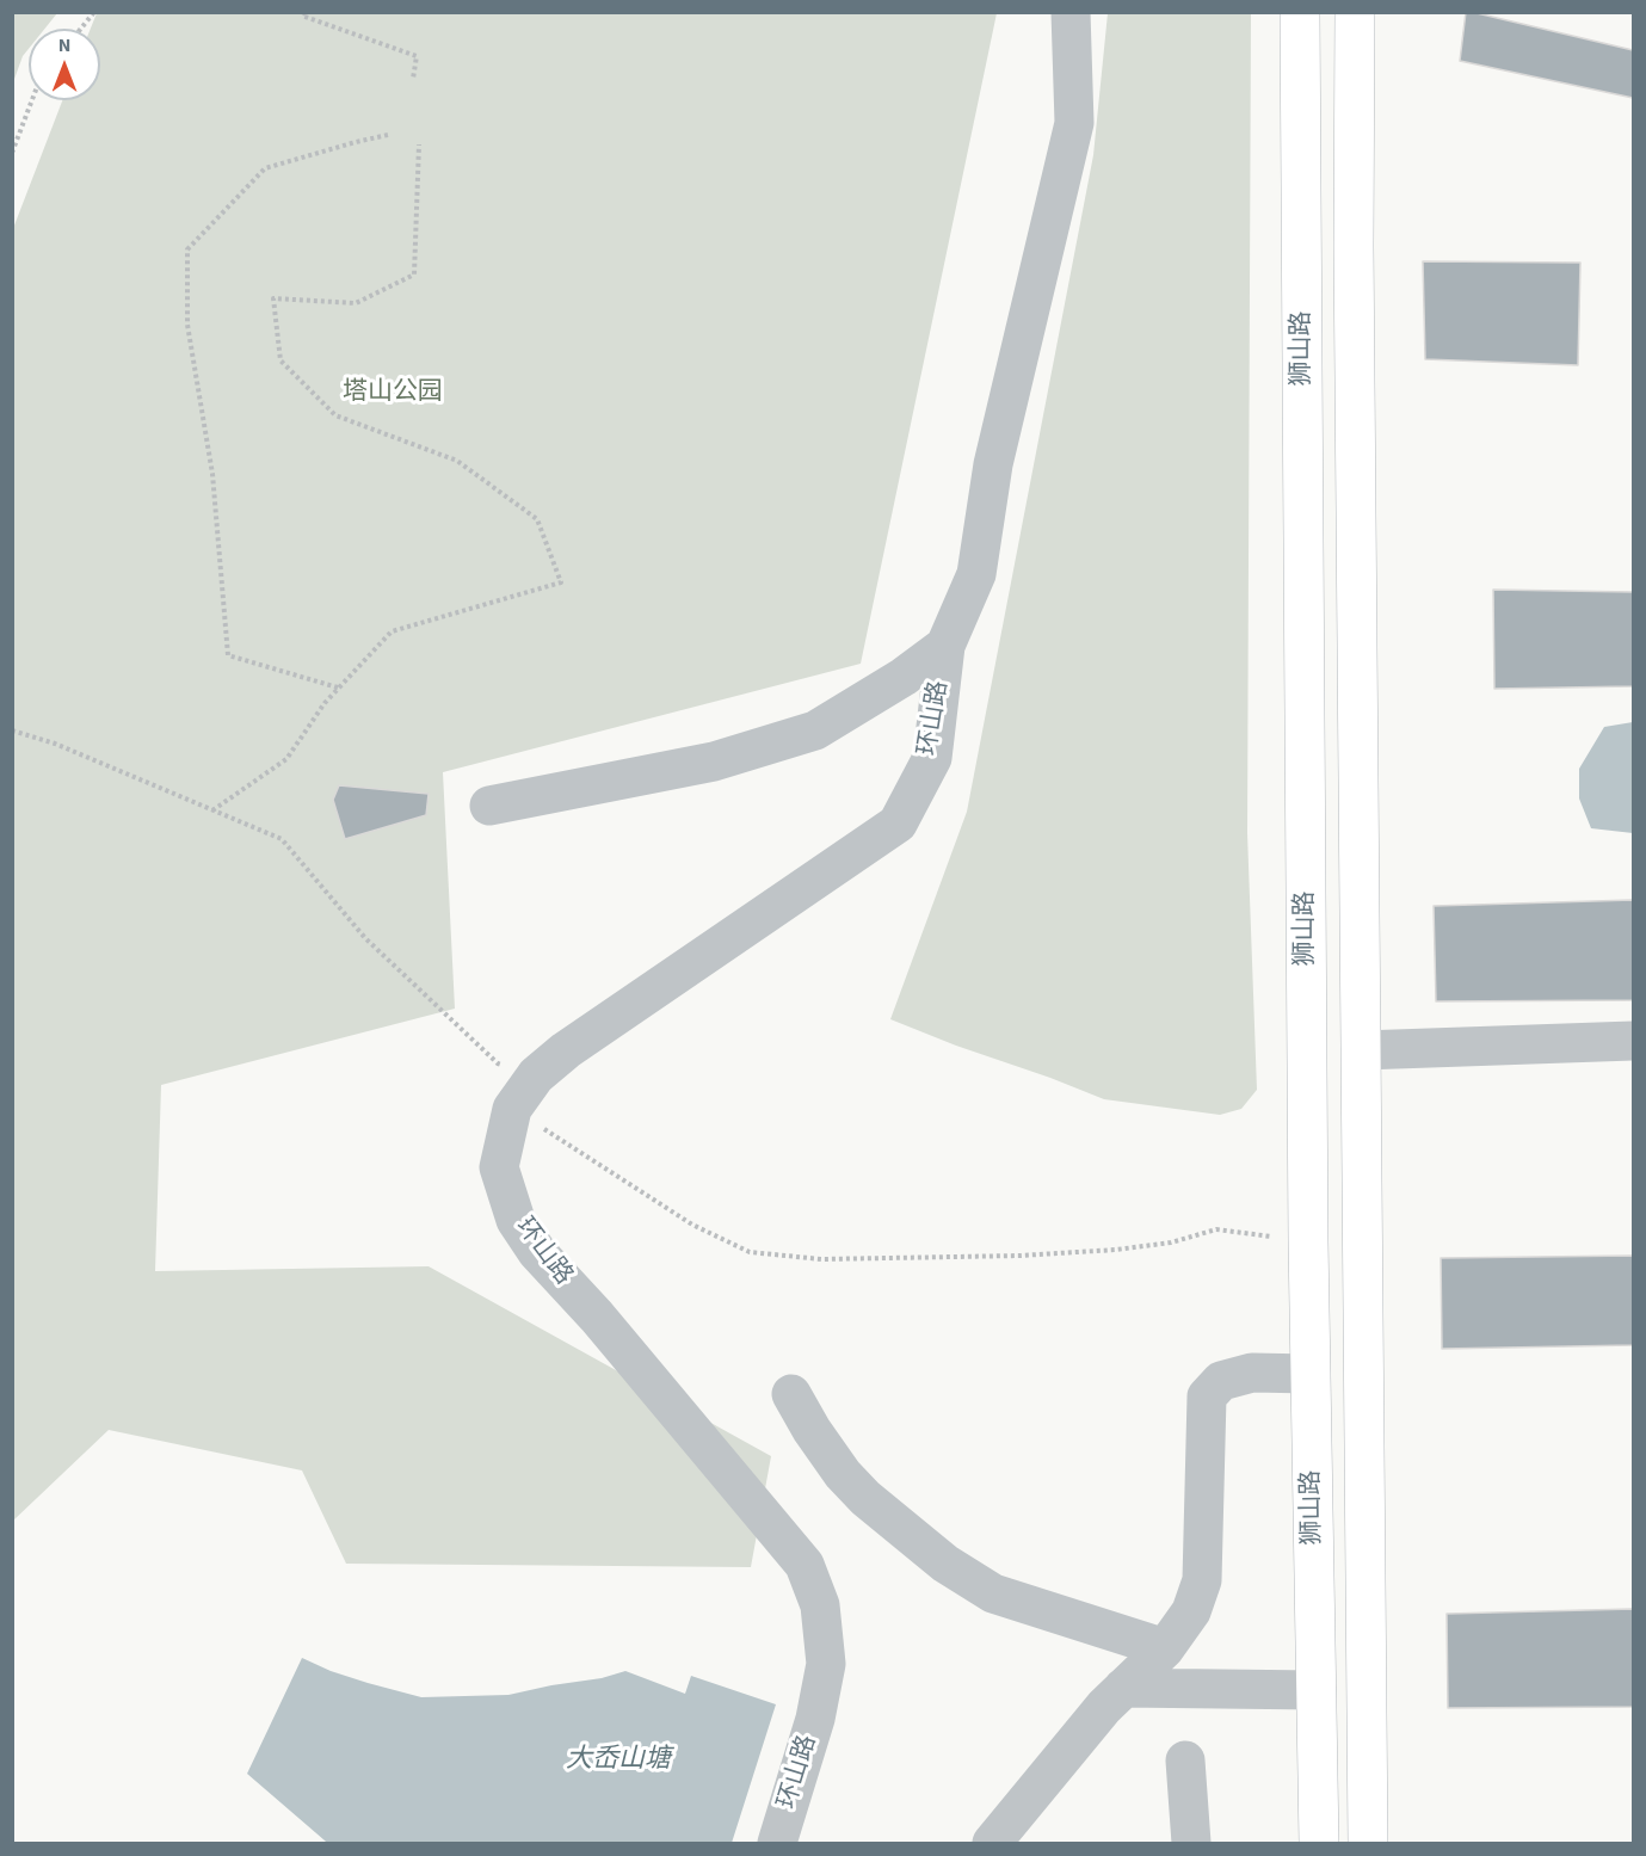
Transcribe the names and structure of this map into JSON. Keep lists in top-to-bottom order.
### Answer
{
  "streets": {
    "main road": ["狮山路"],
    "street": ["环山路"]
  },
  "water": ["大岙山塘"],
  "parks": ["塔山公园"],
  "north": "top"
}
